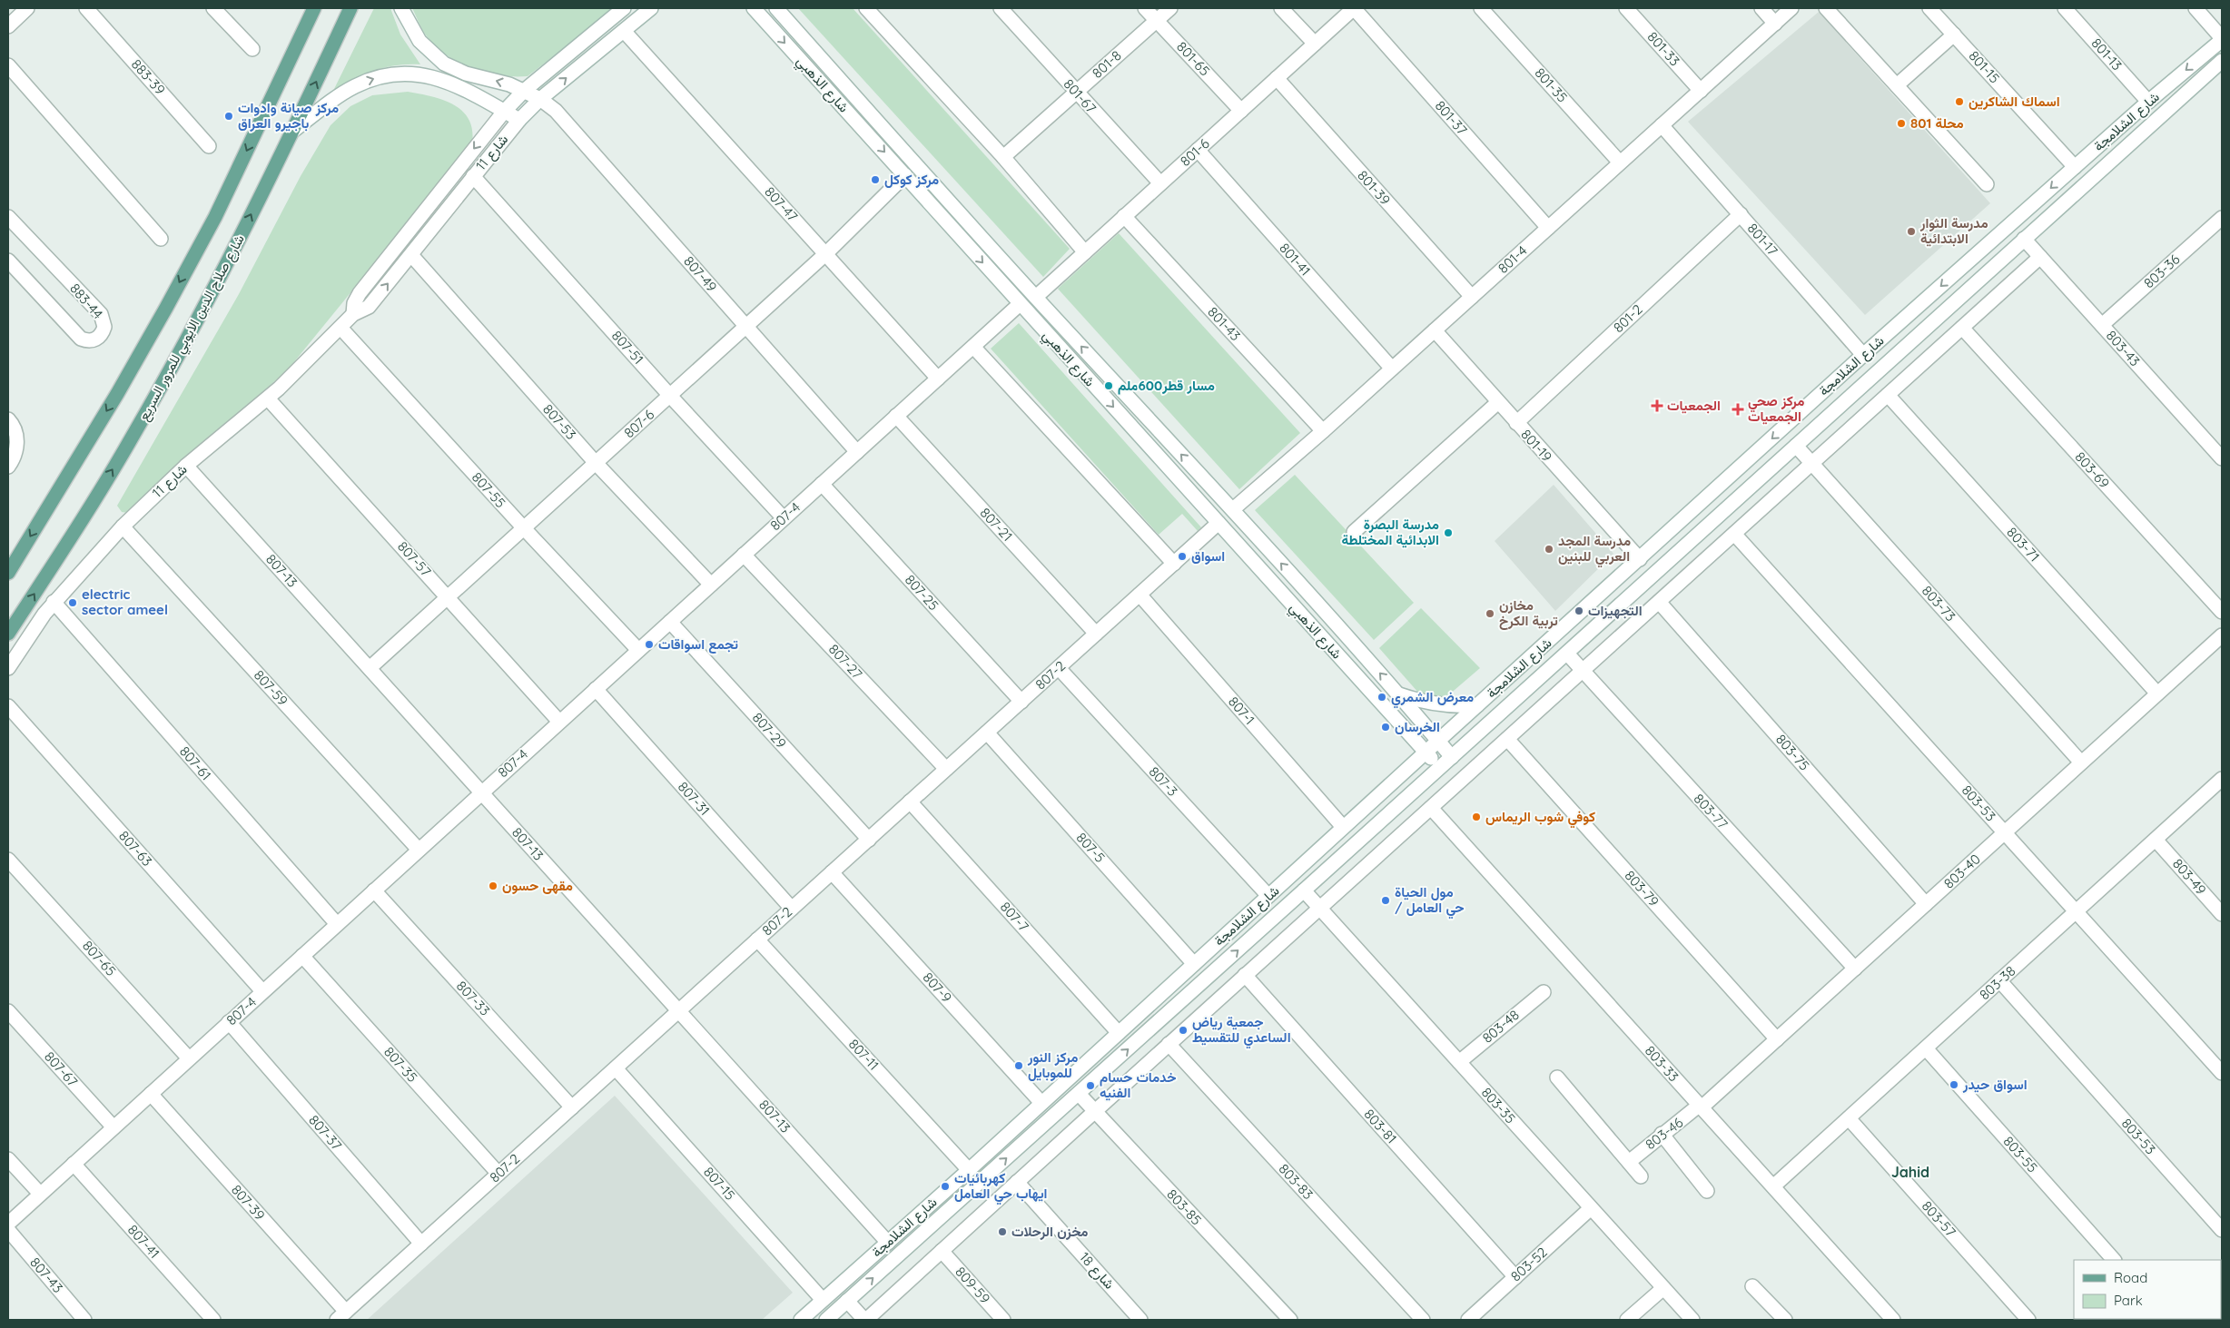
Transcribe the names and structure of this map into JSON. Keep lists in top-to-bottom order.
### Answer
{
  "streets": {
    "main road": ["شارع صلاح الدين الايوبي للمرور السريع"],
    "street": [
      "801-33",
      "801-13",
      "801-65",
      "801-8",
      "801-15",
      "883-39",
      "شارع الذهبي",
      "801-35",
      "801-67",
      "801-37",
      "شارع الشلامجة",
      "شارع 11",
      "801-6",
      "801-39",
      "807-47",
      "801-17",
      "801-41",
      "801-4",
      "803-36",
      "807-49",
      "883-44",
      "801-2",
      "801-43",
      "807-51",
      "803-43",
      "807-53",
      "807-6",
      "801-19",
      "803-69",
      "807-55",
      "807-4",
      "807-21",
      "803-71",
      "807-57",
      "807-13",
      "807-25",
      "803-73",
      "807-27",
      "807-2",
      "807-59",
      "807-1",
      "807-29",
      "803-75",
      "807-61",
      "807-3",
      "807-31",
      "803-53",
      "803-77",
      "807-5",
      "807-63",
      "803-40",
      "803-49",
      "803-79",
      "807-7",
      "807-65",
      "803-38",
      "807-9",
      "807-33",
      "803-48",
      "807-11",
      "803-33",
      "807-35",
      "807-67",
      "803-35",
      "803-81",
      "807-37",
      "803-46",
      "803-55",
      "803-83",
      "807-15",
      "807-39",
      "803-85",
      "803-57",
      "807-41",
      "803-52",
      "شارع 18",
      "807-43",
      "809-59"
    ]
  },
  "crossings": [
    ["801-33", "801-4"],
    ["801-13", "شارع الشلامجة"],
    ["801-65", "801-8"],
    ["801-65", "801-6"],
    ["801-8", "801-67"],
    ["801-15", "شارع الشلامجة"],
    ["شارع الذهبي", "شارع الشلامجة"],
    ["شارع الذهبي", "801-6"],
    ["شارع الذهبي", "801-4"],
    ["شارع الذهبي", "807-6"],
    ["شارع الذهبي", "807-4"],
    ["شارع الذهبي", "807-2"],
    ["801-35", "801-4"],
    ["801-67", "801-6"],
    ["801-37", "801-6"],
    ["801-37", "801-4"],
    ["شارع الشلامجة", "801-17"],
    ["شارع الشلامجة", "803-43"],
    ["شارع الشلامجة", "801-19"],
    ["شارع الشلامجة", "807-13"],
    ["شارع الشلامجة", "803-73"],
    ["شارع الشلامجة", "807-1"],
    ["شارع الشلامجة", "807-3"],
    ["شارع الشلامجة", "803-77"],
    ["شارع الشلامجة", "807-5"],
    ["شارع الشلامجة", "807-7"],
    ["شارع الشلامجة", "807-9"],
    ["شارع الشلامجة", "807-11"],
    ["شارع الشلامجة", "803-35"],
    ["شارع الشلامجة", "807-15"],
    ["شارع الشلامجة", "803-85"],
    ["شارع 11", "807-47"],
    ["شارع 11", "807-49"],
    ["شارع 11", "807-51"],
    ["شارع 11", "807-53"],
    ["شارع 11", "807-55"],
    ["شارع 11", "807-57"],
    ["شارع 11", "807-13"],
    ["شارع 11", "807-59"],
    ["شارع 11", "807-61"],
    ["801-6", "801-39"],
    ["801-6", "801-41"],
    ["801-6", "801-43"],
    ["801-39", "801-4"],
    ["807-47", "807-6"],
    ["807-47", "807-4"],
    ["801-17", "801-4"],
    ["801-17", "801-2"],
    ["801-41", "801-4"],
    ["801-4", "801-43"],
    ["801-4", "801-19"],
    ["803-36", "803-43"],
    ["807-49", "807-6"],
    ["807-49", "807-4"],
    ["801-2", "801-19"],
    ["807-51", "807-6"],
    ["807-51", "807-4"],
    ["807-53", "807-6"],
    ["807-53", "807-4"],
    ["807-6", "807-55"],
    ["807-6", "807-57"],
    ["807-6", "807-13"],
    ["807-55", "807-4"],
    ["807-4", "807-21"],
    ["807-4", "807-57"],
    ["807-4", "807-13"],
    ["807-4", "807-25"],
    ["807-4", "807-27"],
    ["807-4", "807-59"],
    ["807-4", "807-29"],
    ["807-4", "807-61"],
    ["807-4", "807-31"],
    ["807-4", "807-63"],
    ["807-4", "807-65"],
    ["807-4", "807-33"],
    ["807-4", "807-35"],
    ["807-4", "807-67"],
    ["807-4", "807-37"],
    ["807-4", "807-39"],
    ["807-4", "807-41"],
    ["807-21", "807-2"],
    ["803-71", "803-40"],
    ["807-13", "807-2"],
    ["807-25", "807-2"],
    ["803-73", "803-40"],
    ["807-27", "807-2"],
    ["807-2", "807-1"],
    ["807-2", "807-29"],
    ["807-2", "807-3"],
    ["807-2", "807-31"],
    ["807-2", "807-5"],
    ["807-2", "807-7"],
    ["807-2", "807-9"],
    ["807-2", "807-33"],
    ["807-2", "807-11"],
    ["807-2", "807-35"],
    ["807-2", "807-37"],
    ["807-2", "807-15"],
    ["807-2", "807-39"],
    ["803-75", "803-40"],
    ["803-53", "803-40"],
    ["803-53", "803-38"],
    ["803-77", "803-40"],
    ["803-40", "803-79"],
    ["803-40", "803-33"],
    ["803-40", "803-46"],
    ["803-49", "803-38"],
    ["803-38", "803-33"],
    ["803-38", "803-55"],
    ["803-38", "803-57"],
    ["803-48", "803-35"],
    ["803-33", "803-46"],
    ["803-35", "803-52"],
    ["803-81", "803-52"]
  ],
  "districts": ["Jahid"],
  "places": {
    "other": [
      "اسماك الشاكرين",
      "مركز صيانة وادوات باجيرو العراق",
      "محلة 801",
      "مركز كوكل",
      "مدرسة الثوار الابتدائية",
      "مسار قطر600ملم",
      "مدرسة البصرة الابدائية المختلطة",
      "مدرسة المجد العربي للبنين",
      "اسواق",
      "electric sector ameel",
      "التجهيزات",
      "مخازن تربية الكرخ",
      "تجمع اسواقات",
      "معرض الشمري",
      "الخرسان",
      "كوفي شوب الريماس",
      "مقهى حسون",
      "مول الحياة / حي العامل",
      "جمعية رياض الساعدي للتقسيط",
      "مركز النور للموبايل",
      "اسواق حيدر",
      "خدمات حسام الفنيه",
      "كهربائيات ايهاب حي العامل",
      "مخزن الرحلات"
    ],
    "health": ["الجمعيات", "مركز صحي الجمعيات"]
  },
  "legend": ["Road", "Park"]
}
